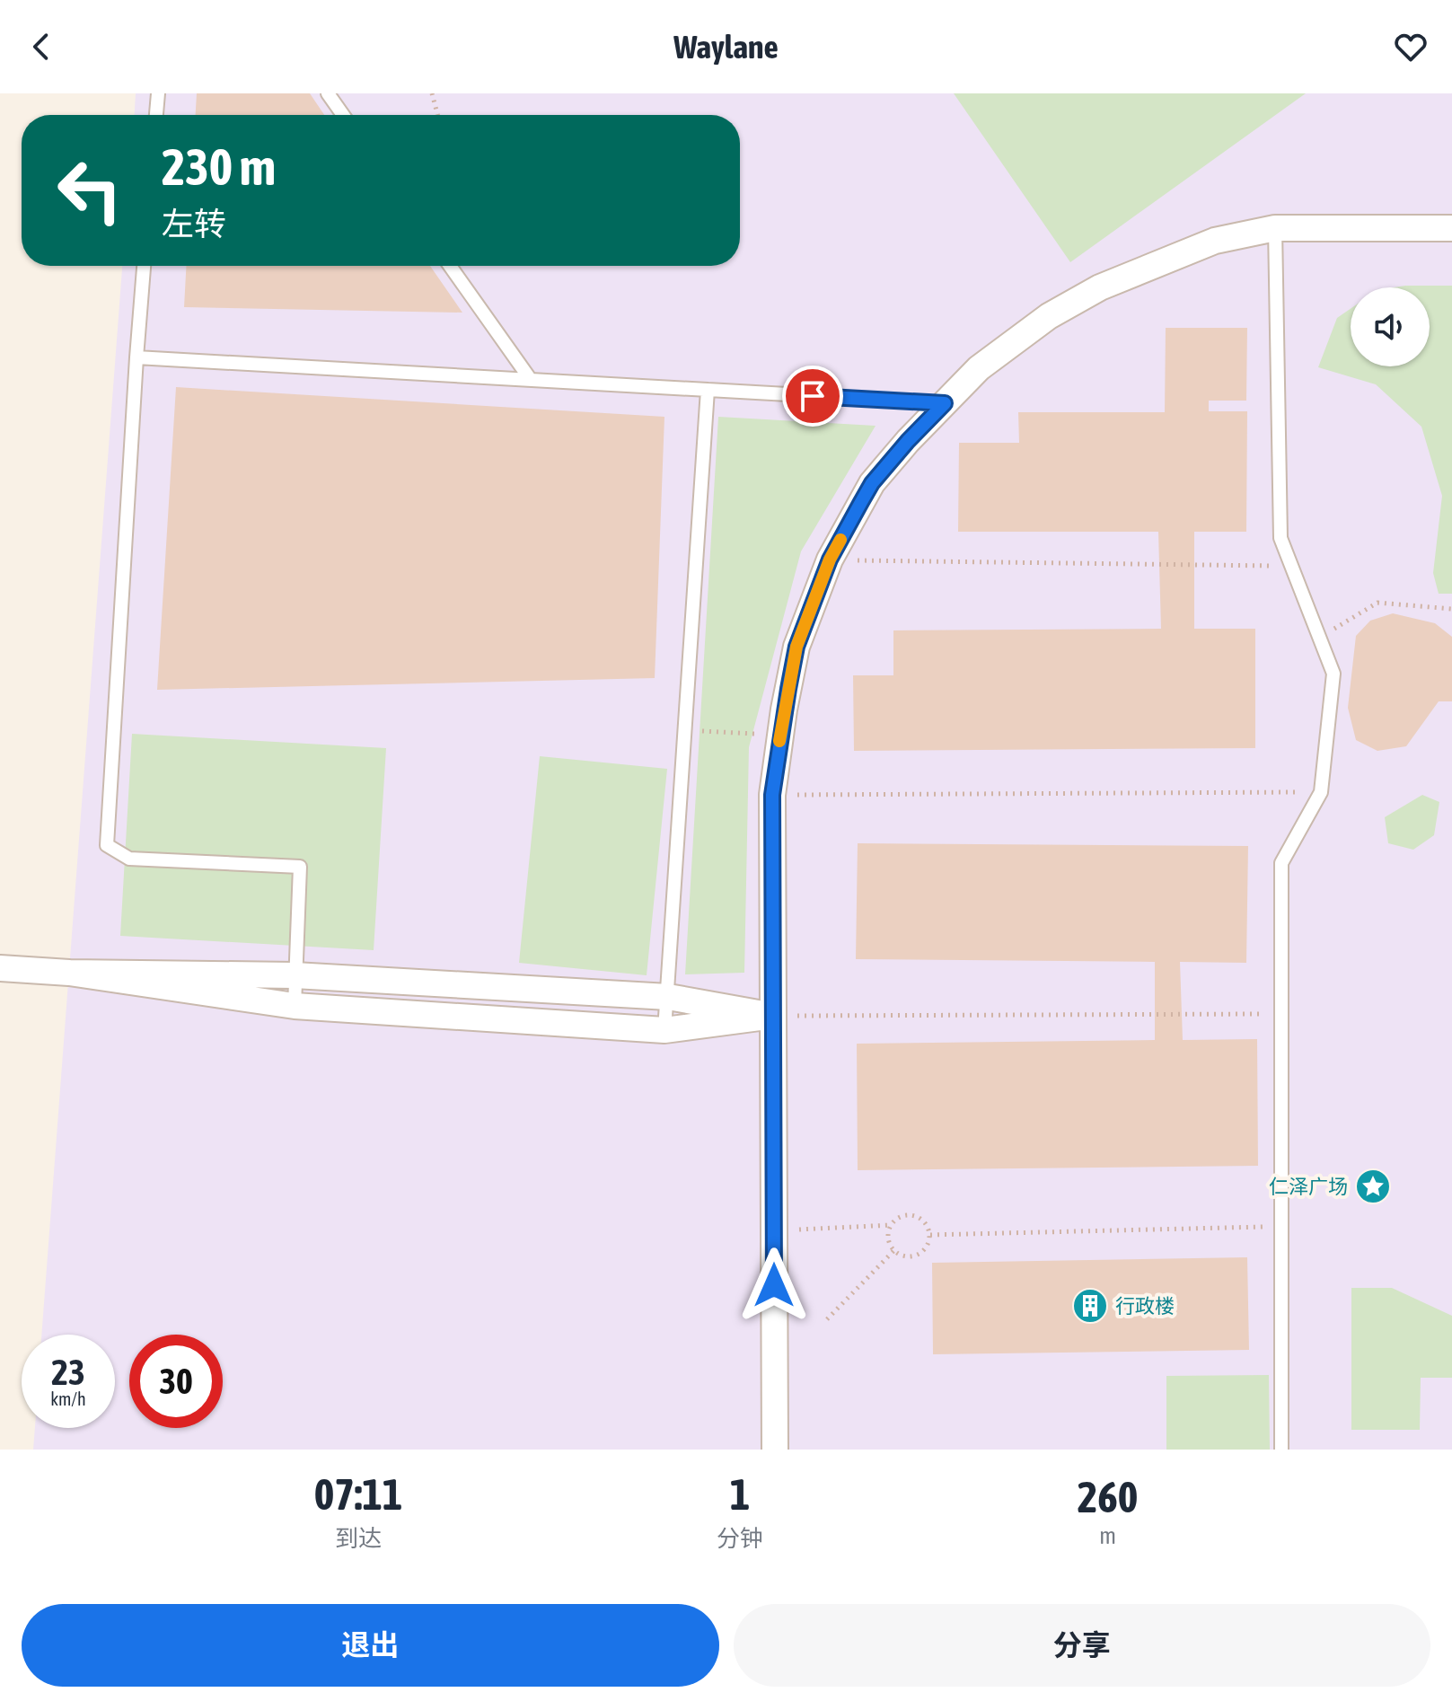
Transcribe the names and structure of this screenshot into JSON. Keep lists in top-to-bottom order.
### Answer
{
  "places": {
    "place": ["仁泽广场"],
    "building": ["行政楼"]
  },
  "page": {
    "header": "Waylane",
    "turn": ["230 m", "左转"],
    "speed": "23 km/h",
    "limit": "30",
    "eta": [
      "07:11",
      "到达",
      "1",
      "分钟",
      "260",
      "m"
    ],
    "buttons": ["退出", "分享"]
  }
}
